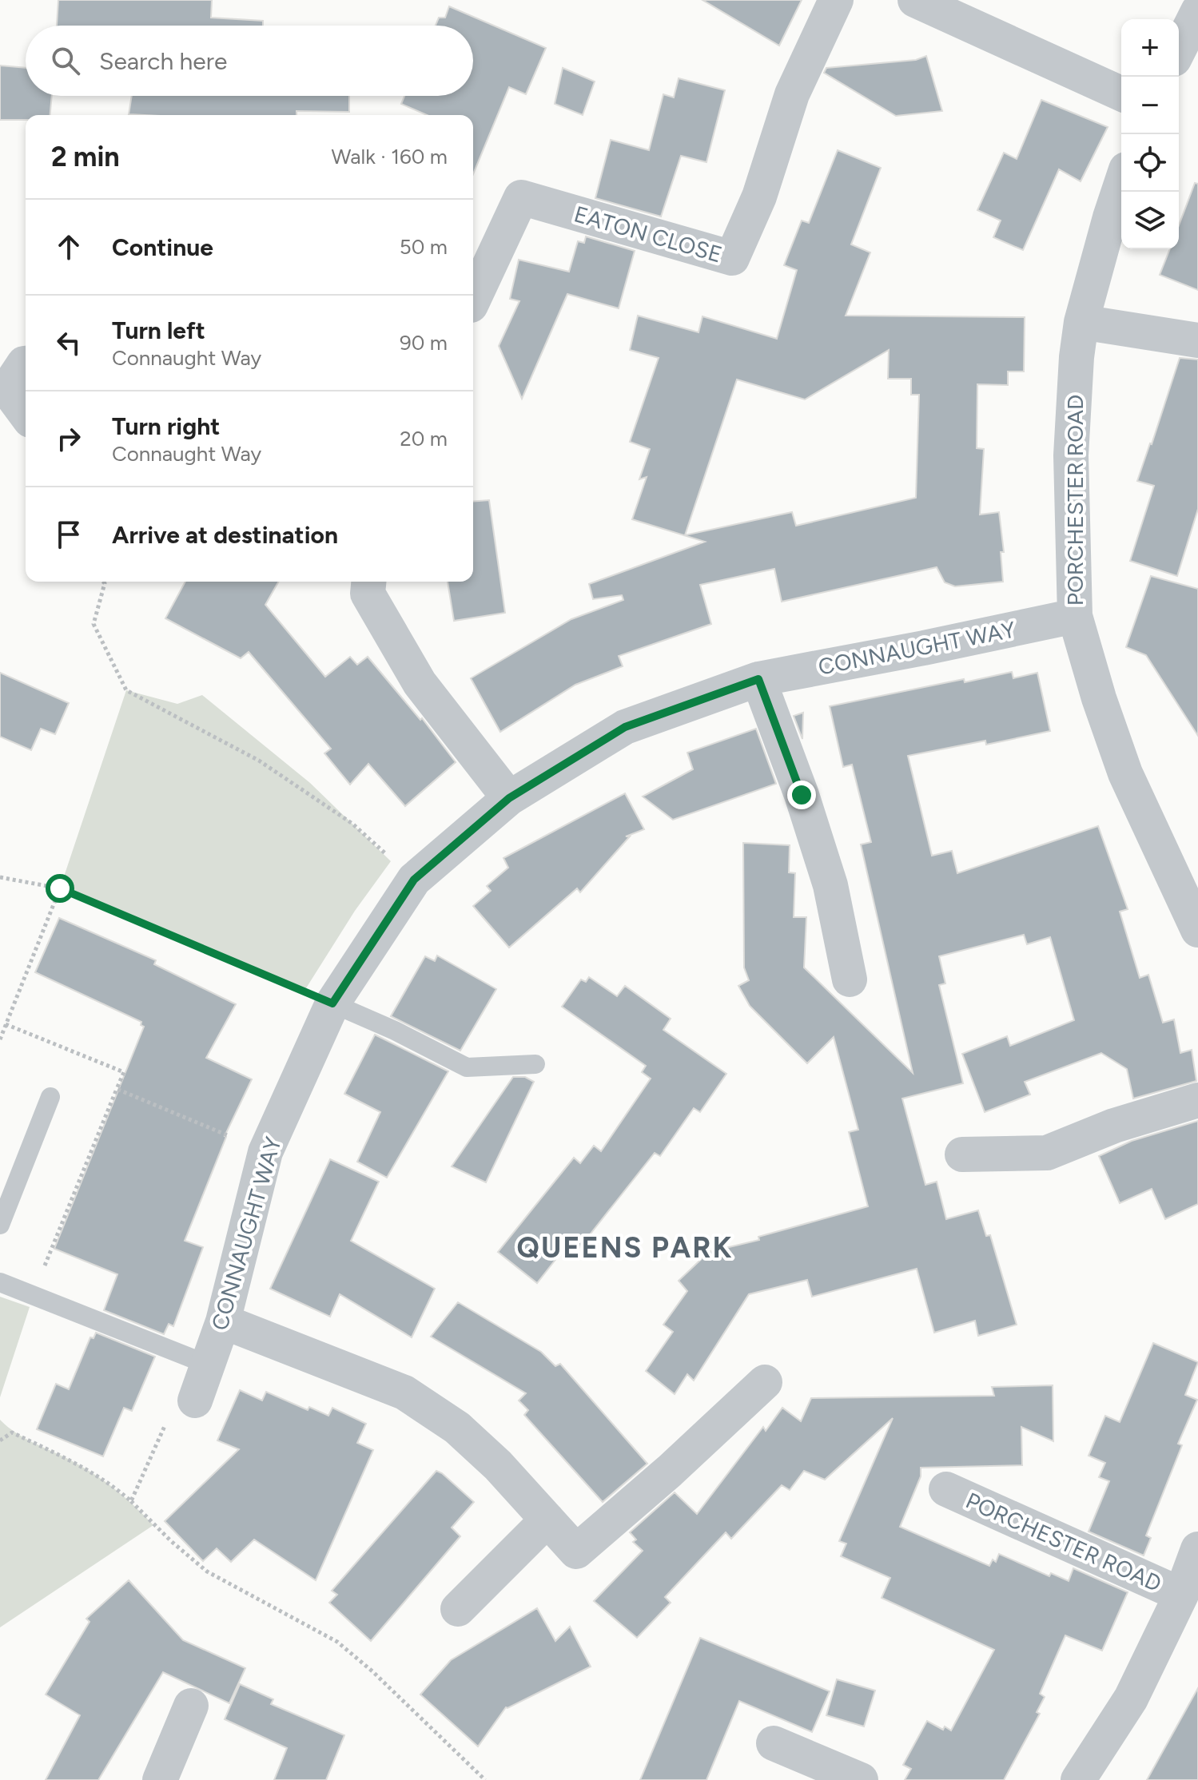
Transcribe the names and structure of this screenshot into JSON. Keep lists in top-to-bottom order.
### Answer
{
  "streets": {
    "street": ["EATON CLOSE", "PORCHESTER ROAD", "CONNAUGHT WAY"]
  },
  "crossings": [
    ["PORCHESTER ROAD", "CONNAUGHT WAY"]
  ],
  "districts": ["QUEENS PARK"],
  "page": {
    "map_buttons": ["+", "−"],
    "search": "Search here",
    "heading": ["2 min", "Walk · 160 m"],
    "list": [
      ["Continue", "50 m"],
      ["Turn left", "Connaught Way", "90 m"],
      ["Turn right", "Connaught Way", "20 m"],
      "Arrive at destination"
    ]
  }
}
